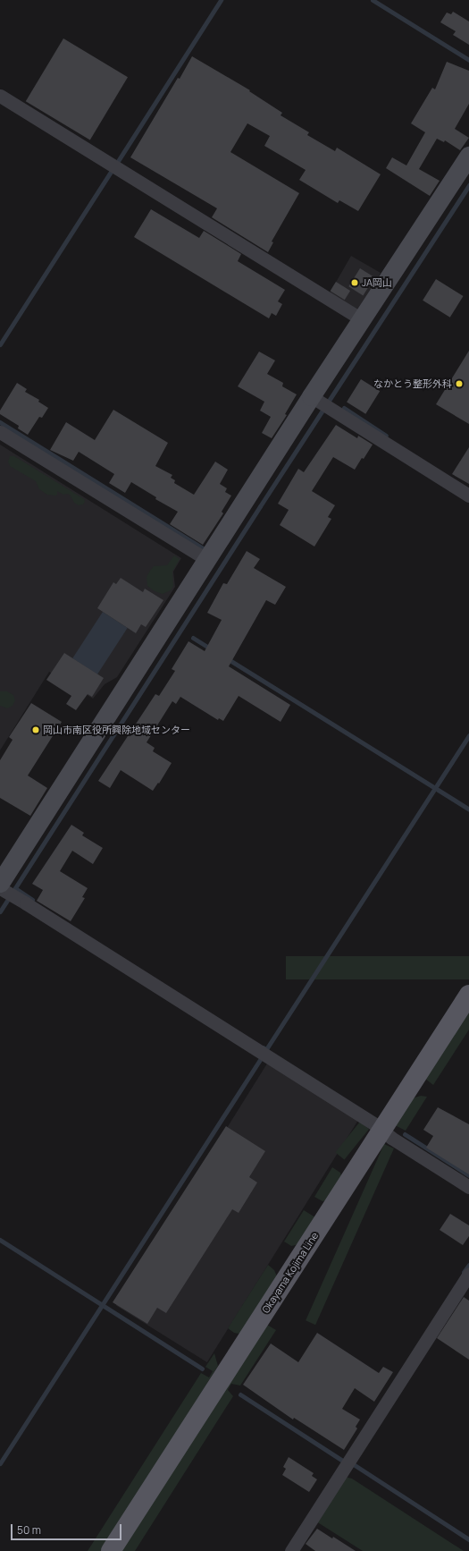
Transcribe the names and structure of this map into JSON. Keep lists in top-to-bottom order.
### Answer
{
  "streets": {
    "main road": ["Okayama Kojima Line"]
  },
  "places": ["JA岡山", "なかとう整形外科", "岡山市南区役所興除地域センター"],
  "scale_bar": "50 m"
}
